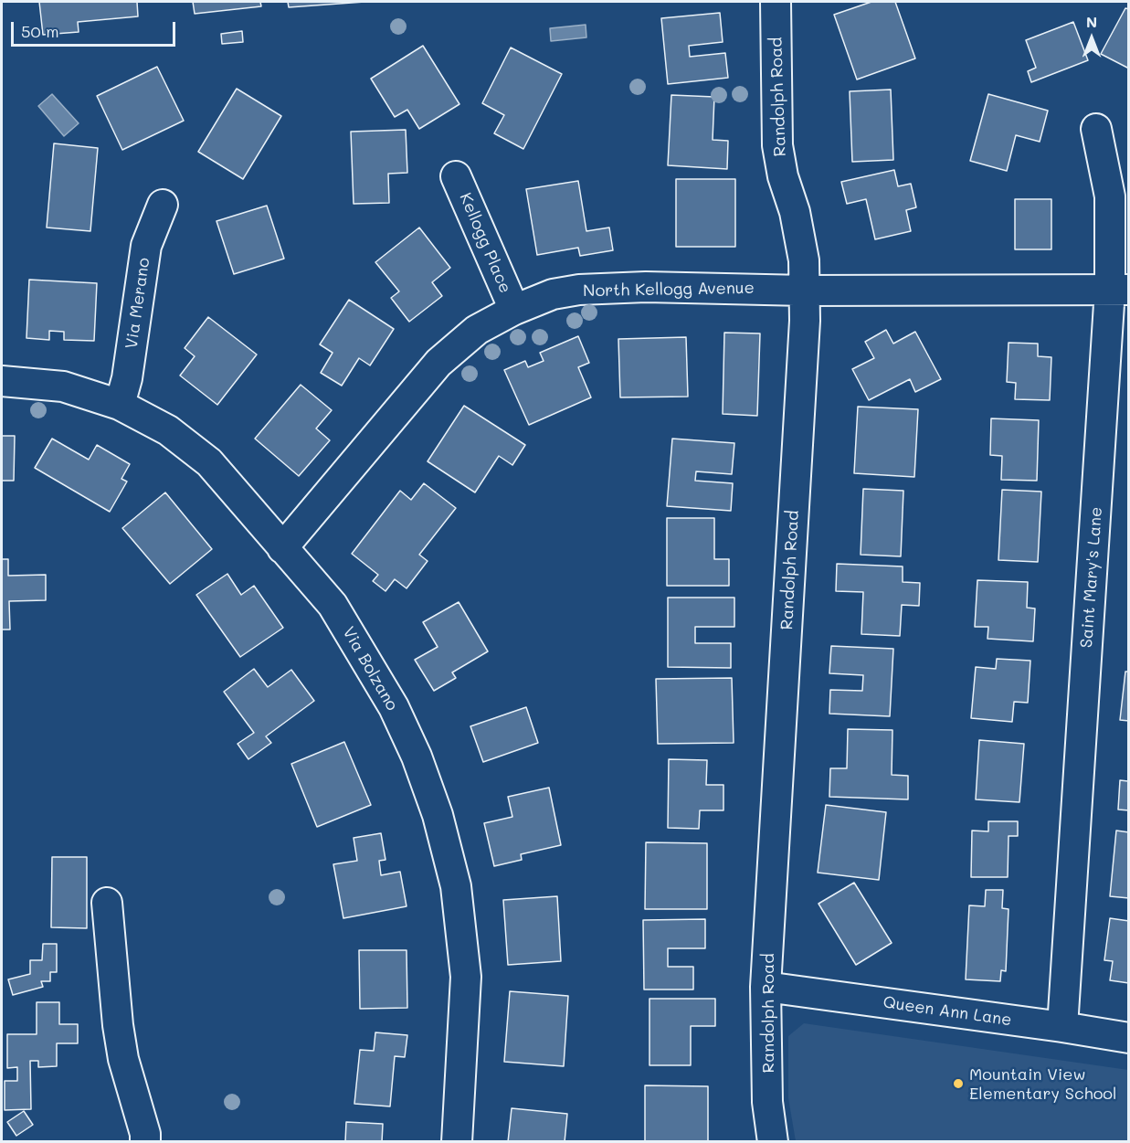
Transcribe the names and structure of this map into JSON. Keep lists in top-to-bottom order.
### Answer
{
  "streets": {
    "street": [
      "Randolph Road",
      "Kellogg Place",
      "North Kellogg Avenue",
      "Via Merano",
      "Saint Mary's Lane",
      "Via Bolzano",
      "Queen Ann Lane"
    ]
  },
  "crossings": [
    ["Randolph Road", "North Kellogg Avenue"],
    ["Randolph Road", "Queen Ann Lane"],
    ["Kellogg Place", "North Kellogg Avenue"],
    ["North Kellogg Avenue", "Saint Mary's Lane"],
    ["North Kellogg Avenue", "Via Bolzano"],
    ["Via Merano", "Via Bolzano"],
    ["Saint Mary's Lane", "Queen Ann Lane"]
  ],
  "places": ["Mountain View Elementary School"],
  "scale_bar": "50 m",
  "north": "top"
}
